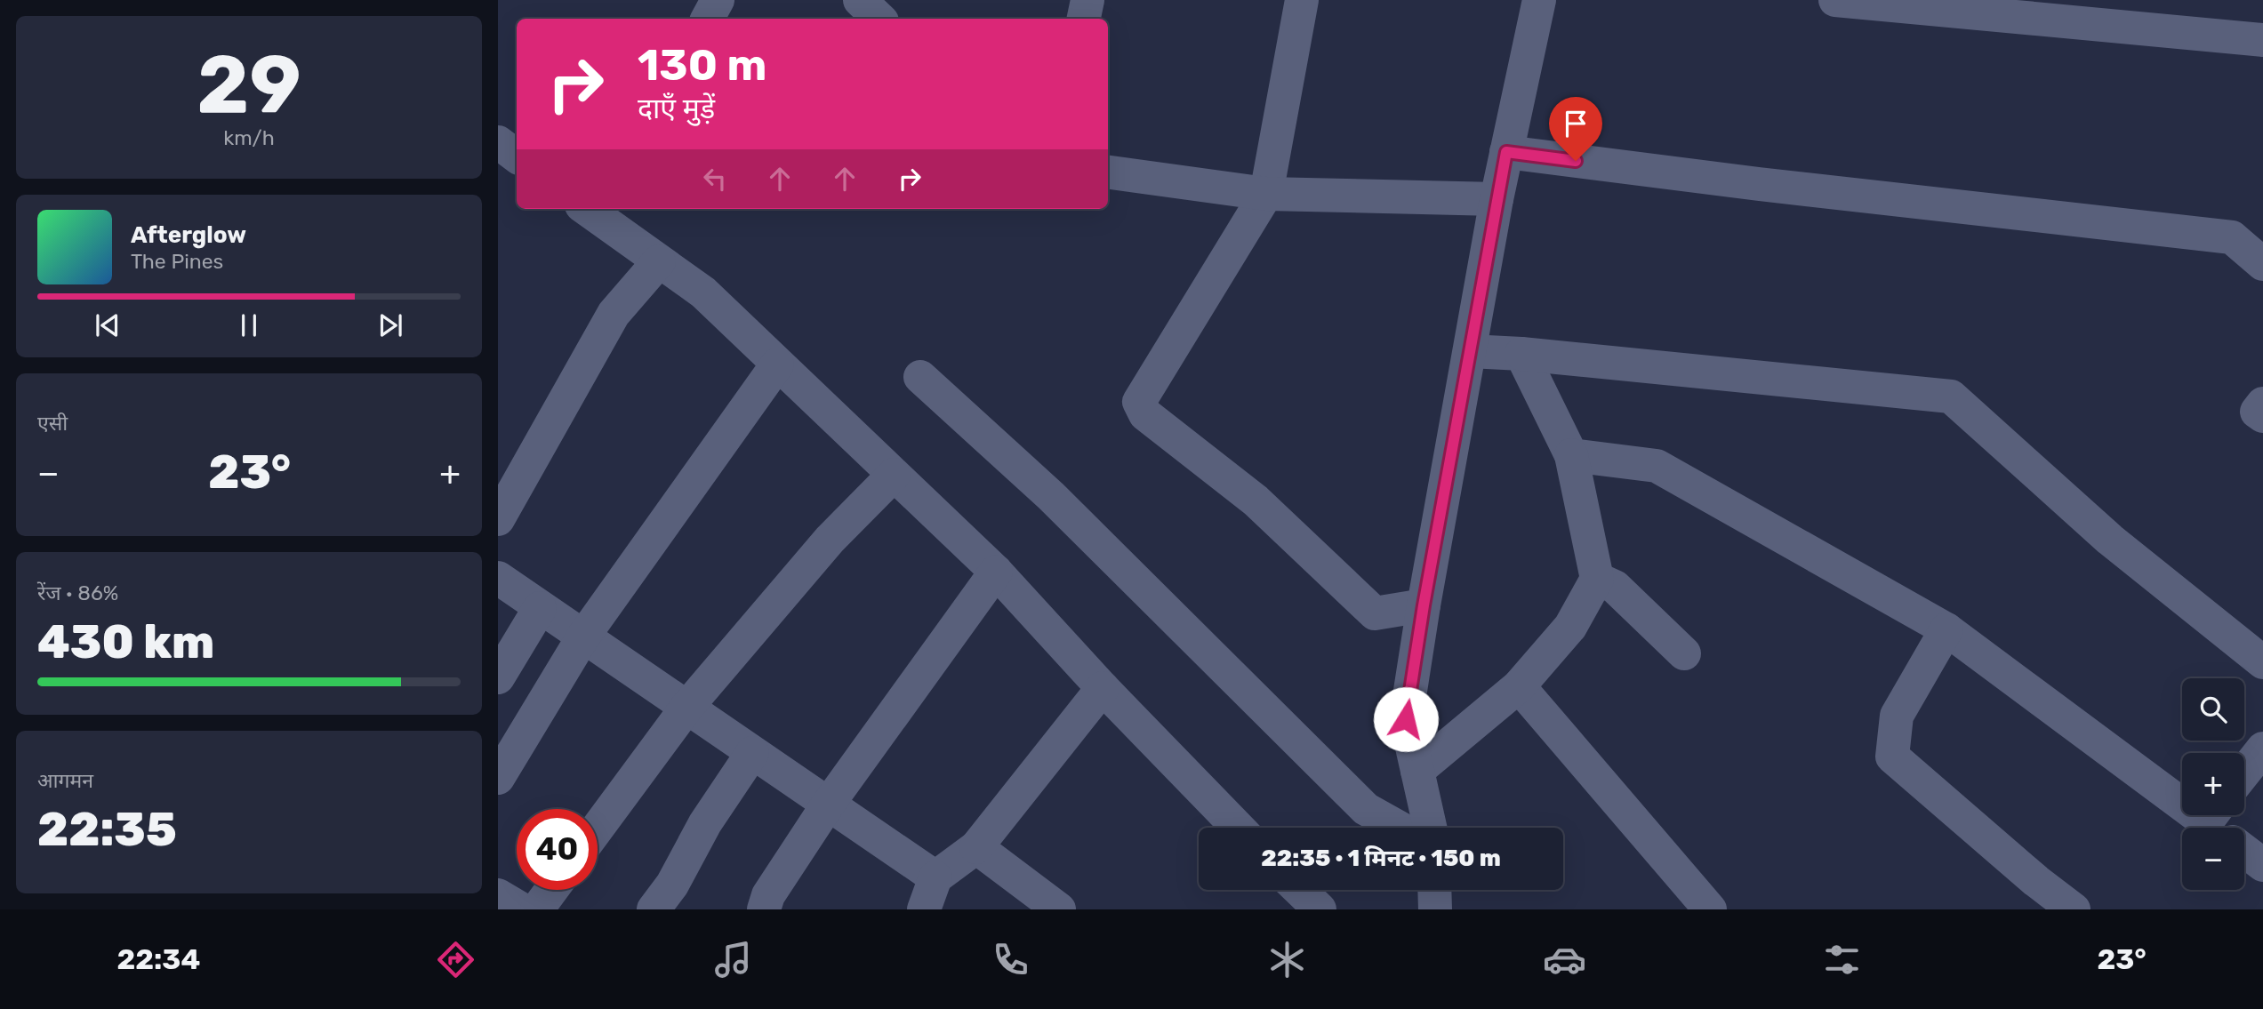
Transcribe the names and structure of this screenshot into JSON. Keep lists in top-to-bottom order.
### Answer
{
  "page": {
    "tile": [
      ["29", "km/h"],
      "एसी",
      ["रेंज · 86%", "430 km"],
      ["आगमन", "22:35"]
    ],
    "turn": ["130 m", "दाएँ मुड़ें"],
    "song": ["Afterglow", "The Pines"],
    "heat": ["−", "23°", "+"],
    "map_buttons": ["+", "−"],
    "limit": "40",
    "trip": "22:35 · 1 मिनट · 150 m",
    "tabs": ["22:34", "23°"]
  }
}
